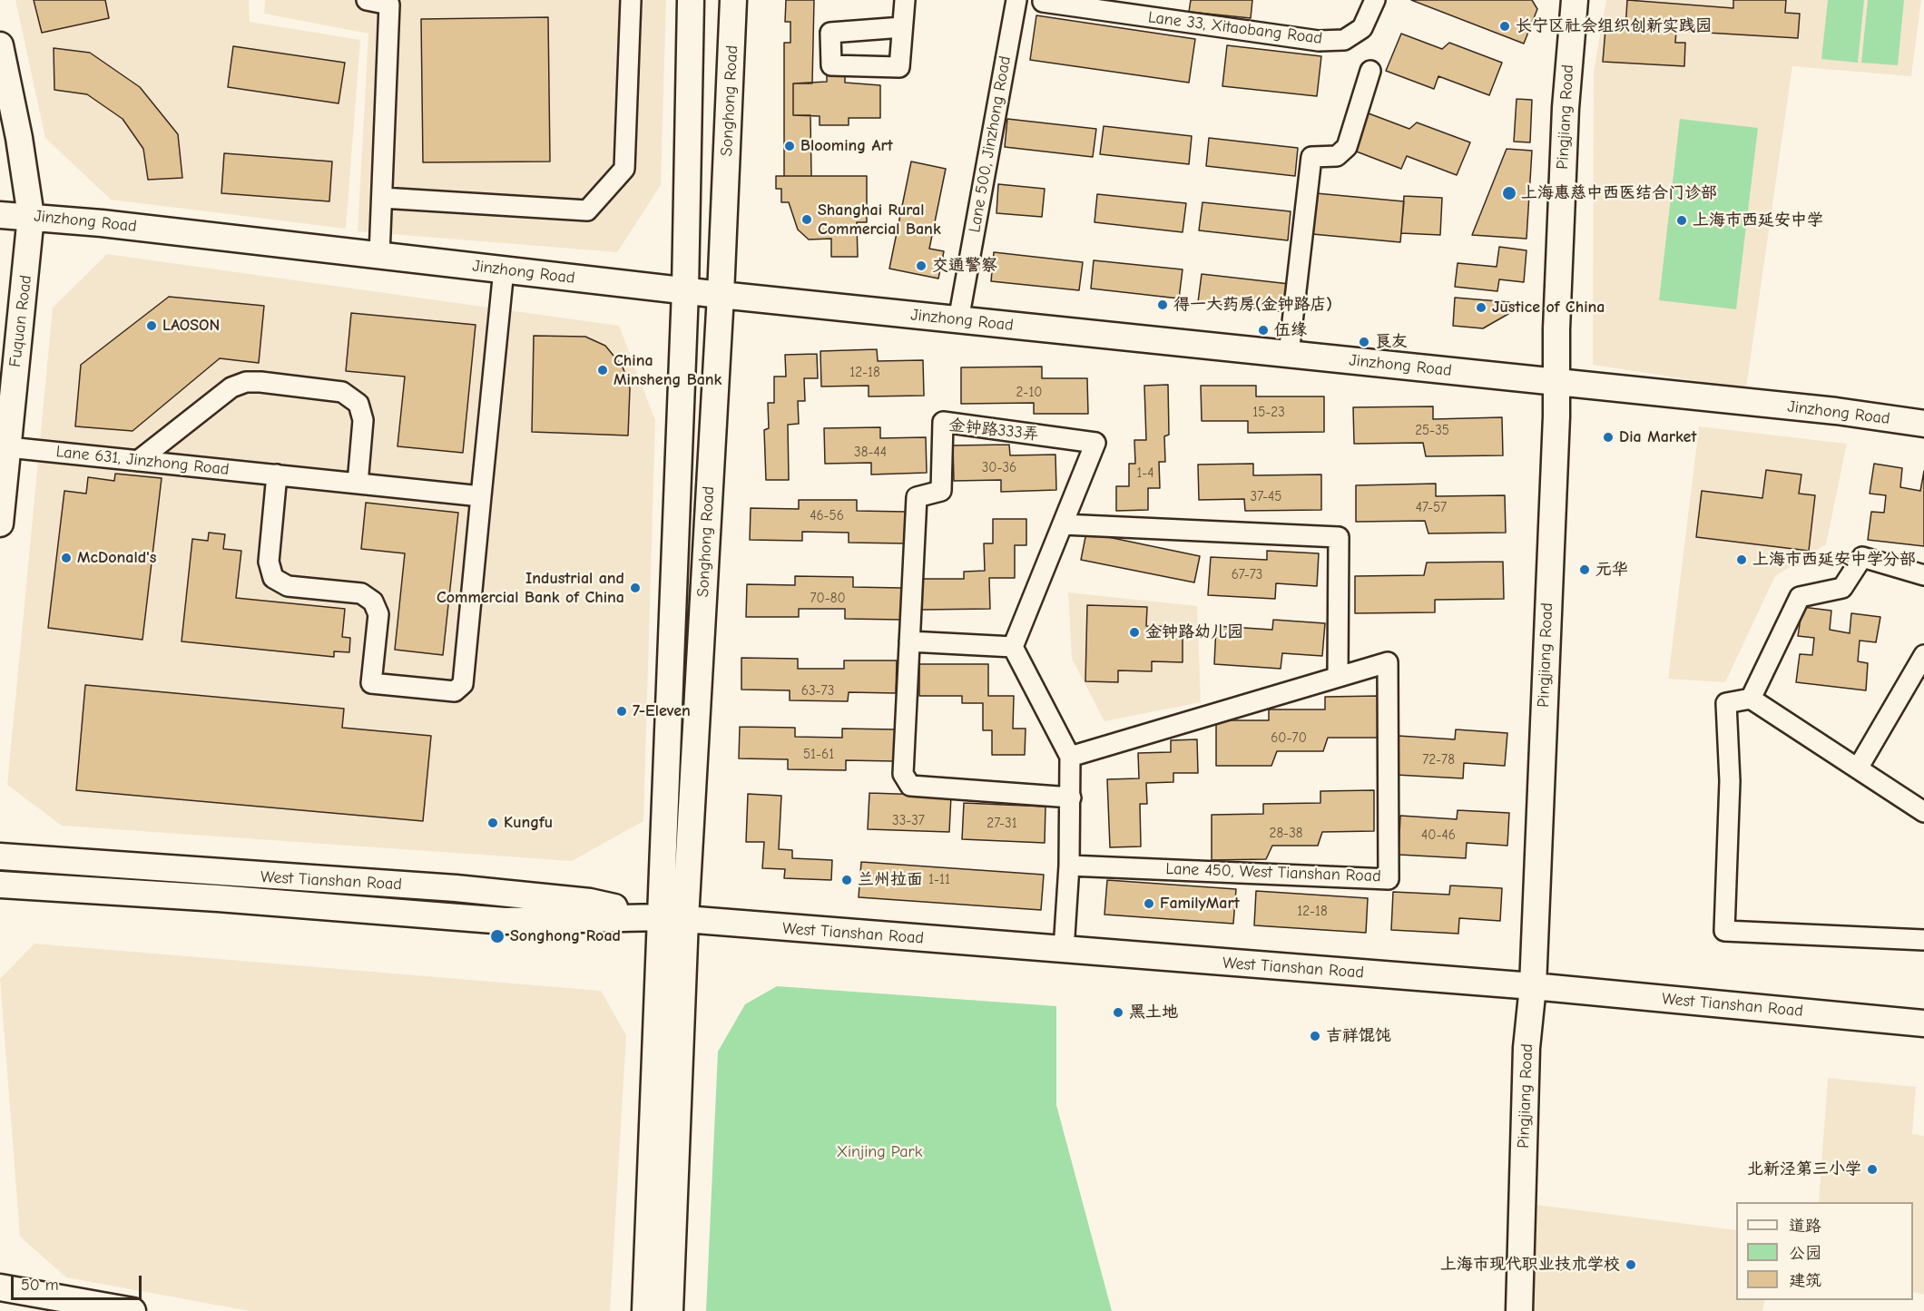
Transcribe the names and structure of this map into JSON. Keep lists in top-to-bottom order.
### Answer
{
  "streets": {
    "main road": [
      "Songhong Road",
      "Pingjiang Road",
      "Jinzhong Road",
      "Fuquan Road",
      "West Tianshan Road"
    ],
    "street": [
      "Lane 33, Xitaobang Road",
      "Lane 500, Jinzhong Road",
      "金钟路333弄",
      "Lane 631, Jinzhong Road",
      "Lane 450, West Tianshan Road"
    ]
  },
  "crossings": [
    ["Songhong Road", "Jinzhong Road"],
    ["Songhong Road", "West Tianshan Road"],
    ["Pingjiang Road", "Jinzhong Road"],
    ["Pingjiang Road", "West Tianshan Road"],
    ["Lane 500, Jinzhong Road", "Jinzhong Road"],
    ["Jinzhong Road", "Fuquan Road"],
    ["Fuquan Road", "Lane 631, Jinzhong Road"]
  ],
  "parks": ["Xinjing Park"],
  "places": [
    "长宁区社会组织创新实践园",
    "Blooming Art",
    "上海惠慈中西医结合门诊部",
    "Shanghai Rural Commercial Bank",
    "上海市西延安中学",
    "交通警察",
    "得一大药房(金钟路店)",
    "Justice of China",
    "LAOSON",
    "伍缘",
    "良友",
    "China Minsheng Bank",
    "Dia Market",
    "McDonald's",
    "上海市西延安中学分部",
    "元华",
    "Industrial and Commercial Bank of China",
    "金钟路幼儿园",
    "7-Eleven",
    "Kungfu",
    "兰州拉面",
    "FamilyMart",
    "Songhong Road",
    "黑土地",
    "吉祥馄饨",
    "北新泾第三小学",
    "上海市现代职业技术学校"
  ],
  "house_numbers": [
    "12-18",
    "2-10",
    "15-23",
    "25-35",
    "38-44",
    "30-36",
    "1-4",
    "37-45",
    "47-57",
    "46-56",
    "67-73",
    "70-80",
    "63-73",
    "60-70",
    "51-61",
    "72-78",
    "33-37",
    "27-31",
    "28-38",
    "40-46",
    "1-11",
    "12-18"
  ],
  "legend": ["道路", "公园", "建筑"],
  "scale_bar": "50 m"
}
